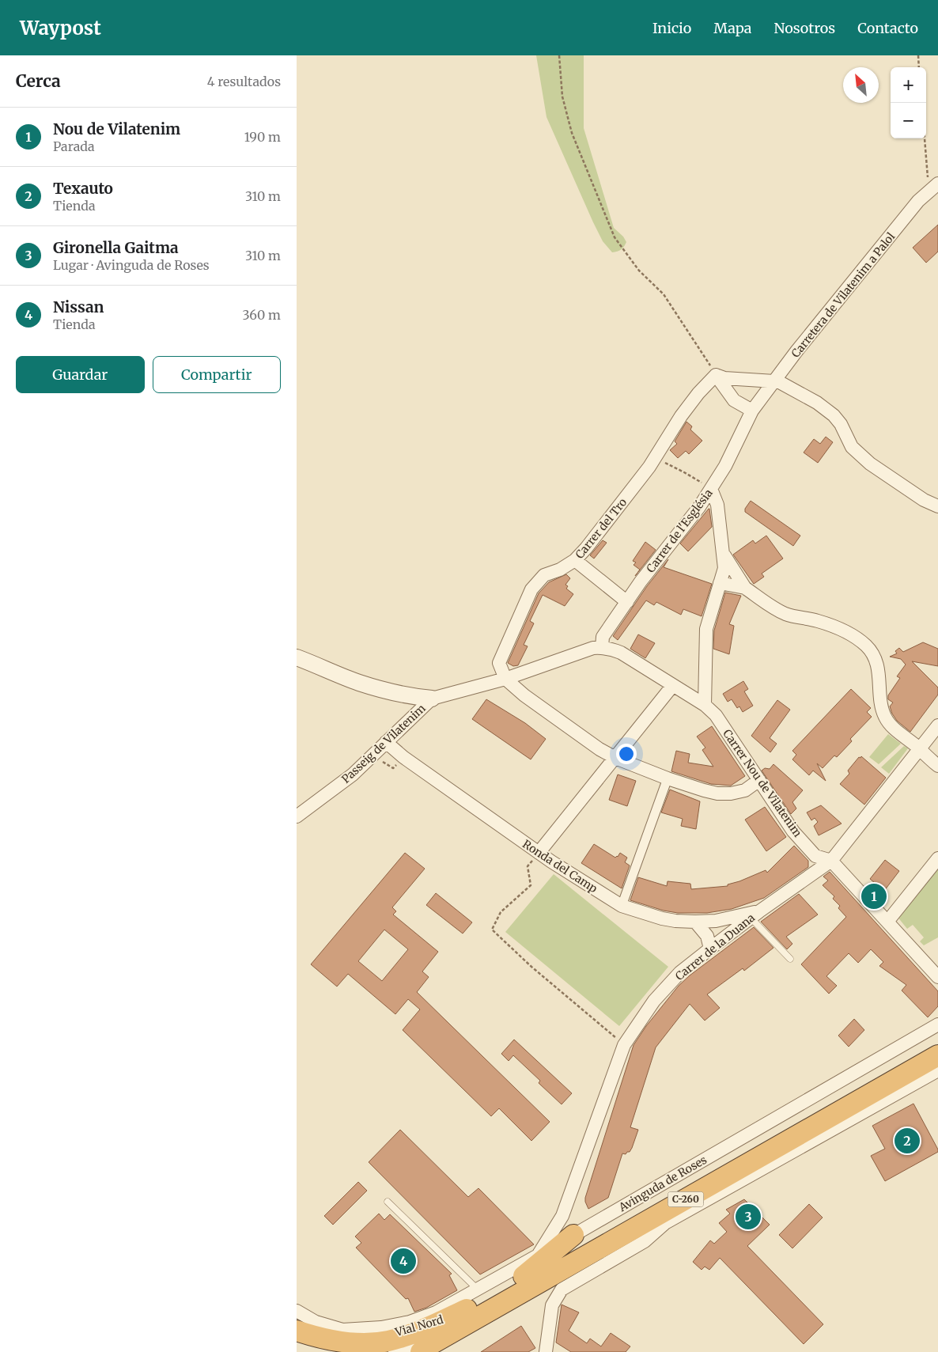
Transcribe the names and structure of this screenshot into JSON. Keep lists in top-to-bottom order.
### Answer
{
  "streets": {
    "highway": ["C-260"],
    "street": [
      "Carretera de Vilatenim a Palol",
      "Carrer del Tro",
      "Carrer de l'Església",
      "Passeig de Vilatenim",
      "Carrer Nou de Vilatenim",
      "Ronda del Camp",
      "Carrer de la Duana",
      "Avinguda de Roses",
      "Vial Nord"
    ]
  },
  "crossings": [
    ["Carretera de Vilatenim a Palol", "Carrer de l'Església"],
    ["Carrer del Tro", "Carrer Nou de Vilatenim"],
    ["Carrer de l'Església", "Carrer Nou de Vilatenim"],
    ["Passeig de Vilatenim", "Carrer Nou de Vilatenim"],
    ["Passeig de Vilatenim", "Ronda del Camp"],
    ["Carrer Nou de Vilatenim", "Carrer de la Duana"],
    ["Ronda del Camp", "Carrer de la Duana"],
    ["Carrer de la Duana", "Avinguda de Roses"],
    ["Avinguda de Roses", "Vial Nord"],
    ["C-260", "Vial Nord"]
  ],
  "north": "top left",
  "page": {
    "header": "Waypost",
    "nav": [
      "Inicio",
      "Mapa",
      "Nosotros",
      "Contacto"
    ],
    "heading": ["Cerca", "4 resultados"],
    "map_buttons": ["+", "−"],
    "list": [
      {
        "mark": "1",
        "name": "Nou de Vilatenim",
        "note": "Parada",
        "value": "190 m"
      },
      {
        "mark": "2",
        "name": "Texauto",
        "note": "Tienda",
        "value": "310 m"
      },
      {
        "mark": "3",
        "name": "Gironella Gaitma",
        "note": "Lugar · Avinguda de Roses",
        "value": "310 m"
      },
      {
        "mark": "4",
        "name": "Nissan",
        "note": "Tienda",
        "value": "360 m"
      }
    ],
    "buttons": ["Guardar", "Compartir"],
    "pins": [
      "1",
      "2",
      "3",
      "4"
    ]
  }
}
